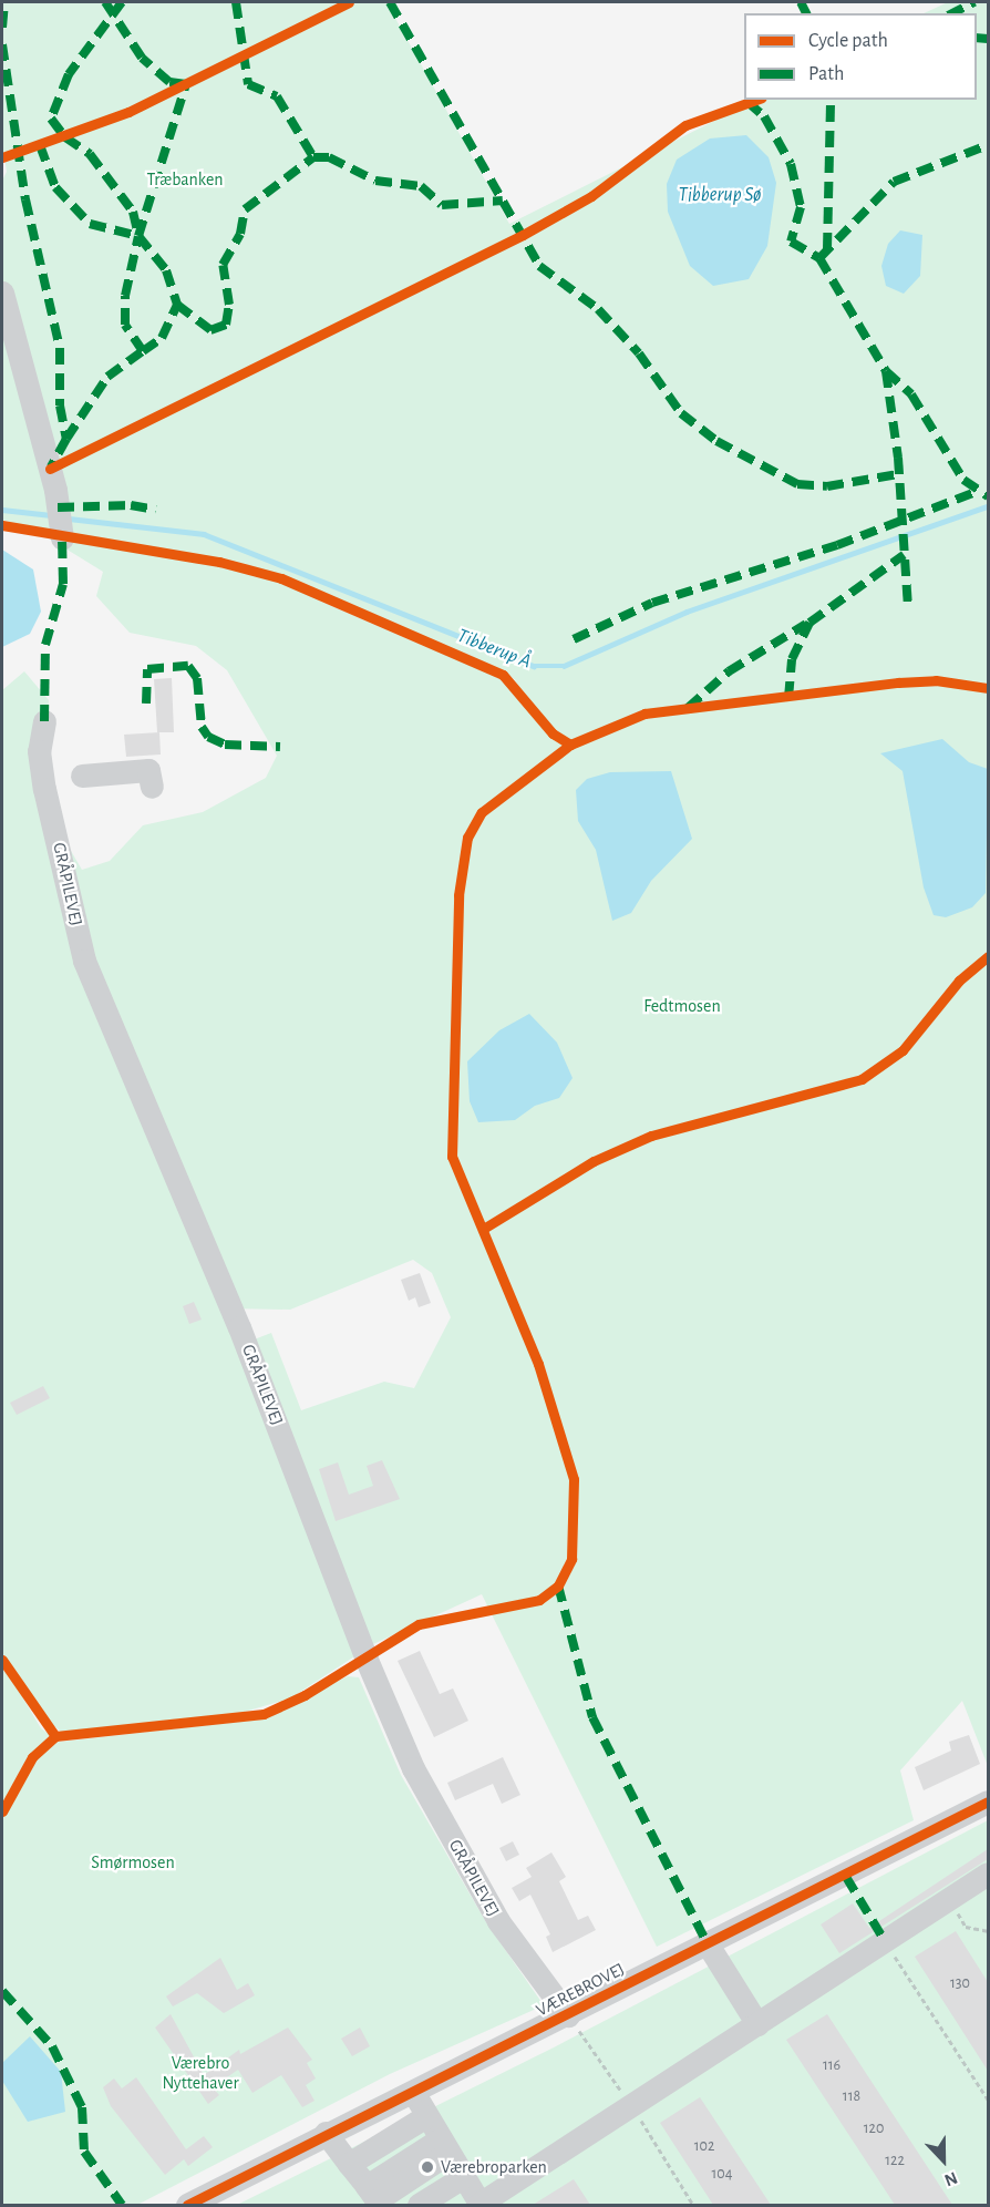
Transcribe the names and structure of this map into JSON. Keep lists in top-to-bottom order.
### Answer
{
  "streets": {
    "street": ["GRÅPILEVEJ", "VÆREBROVEJ"]
  },
  "crossings": [
    ["GRÅPILEVEJ", "VÆREBROVEJ"]
  ],
  "water": ["Tibberup Sø", "Tibberup Å"],
  "parks": [
    "Træbanken",
    "Fedtmosen",
    "Smørmosen",
    "Værebro Nyttehaver"
  ],
  "places": ["Værebroparken"],
  "house_numbers": [
    "130",
    "116",
    "118",
    "120",
    "102",
    "122",
    "104"
  ],
  "legend": ["Cycle path", "Path"],
  "north": "bottom"
}
